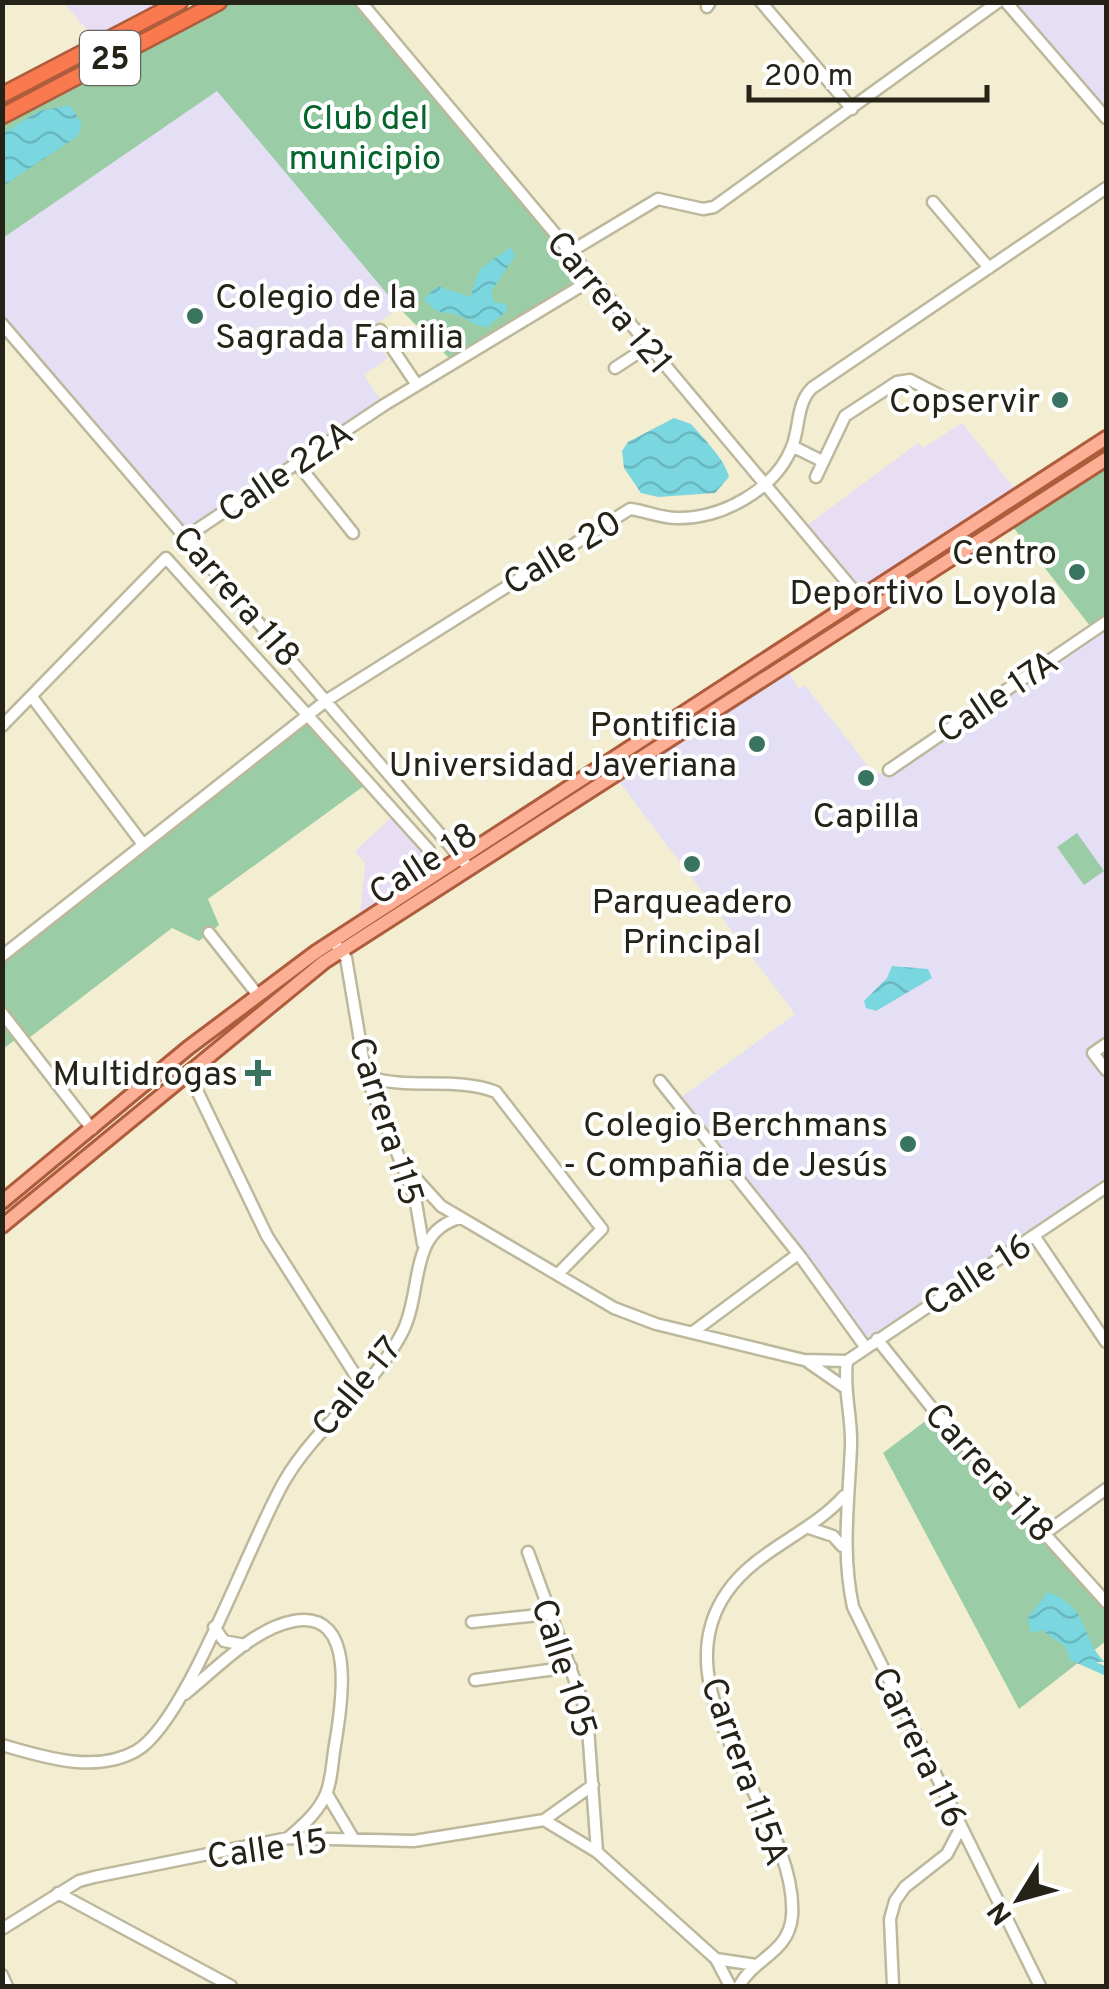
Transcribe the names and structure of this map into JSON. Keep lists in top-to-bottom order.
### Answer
{
  "streets": {
    "highway": ["25"],
    "main road": ["Calle 18"],
    "street": [
      "Carrera 121",
      "Calle 22A",
      "Calle 20",
      "Carrera 118",
      "Calle 17A",
      "Carrera 115",
      "Calle 16",
      "Calle 17",
      "Calle 105",
      "Carrera 116",
      "Carrera 115A",
      "Calle 15"
    ]
  },
  "crossings": [
    ["Carrera 121", "Calle 22A"],
    ["Carrera 121", "Calle 20"],
    ["Carrera 121", "Calle 18"],
    ["Calle 22A", "Carrera 118"],
    ["Calle 20", "Carrera 118"],
    ["Carrera 118", "Calle 18"],
    ["Carrera 118", "Calle 16"],
    ["Calle 18", "Carrera 115"],
    ["Carrera 115", "Calle 17"],
    ["Calle 16", "Carrera 116"],
    ["Calle 105", "Calle 15"]
  ],
  "parks": ["Club del municipio"],
  "places": {
    "other": [
      "Colegio de la Sagrada Familia",
      "Copservir",
      "Centro Deportivo Loyola",
      "Pontificia Universidad Javeriana",
      "Capilla",
      "Parqueadero Principal",
      "Colegio Berchmans - Compañia de Jesús"
    ],
    "health": ["Multidrogas"]
  },
  "scale_bar": "200 m",
  "north": "bottom left"
}
